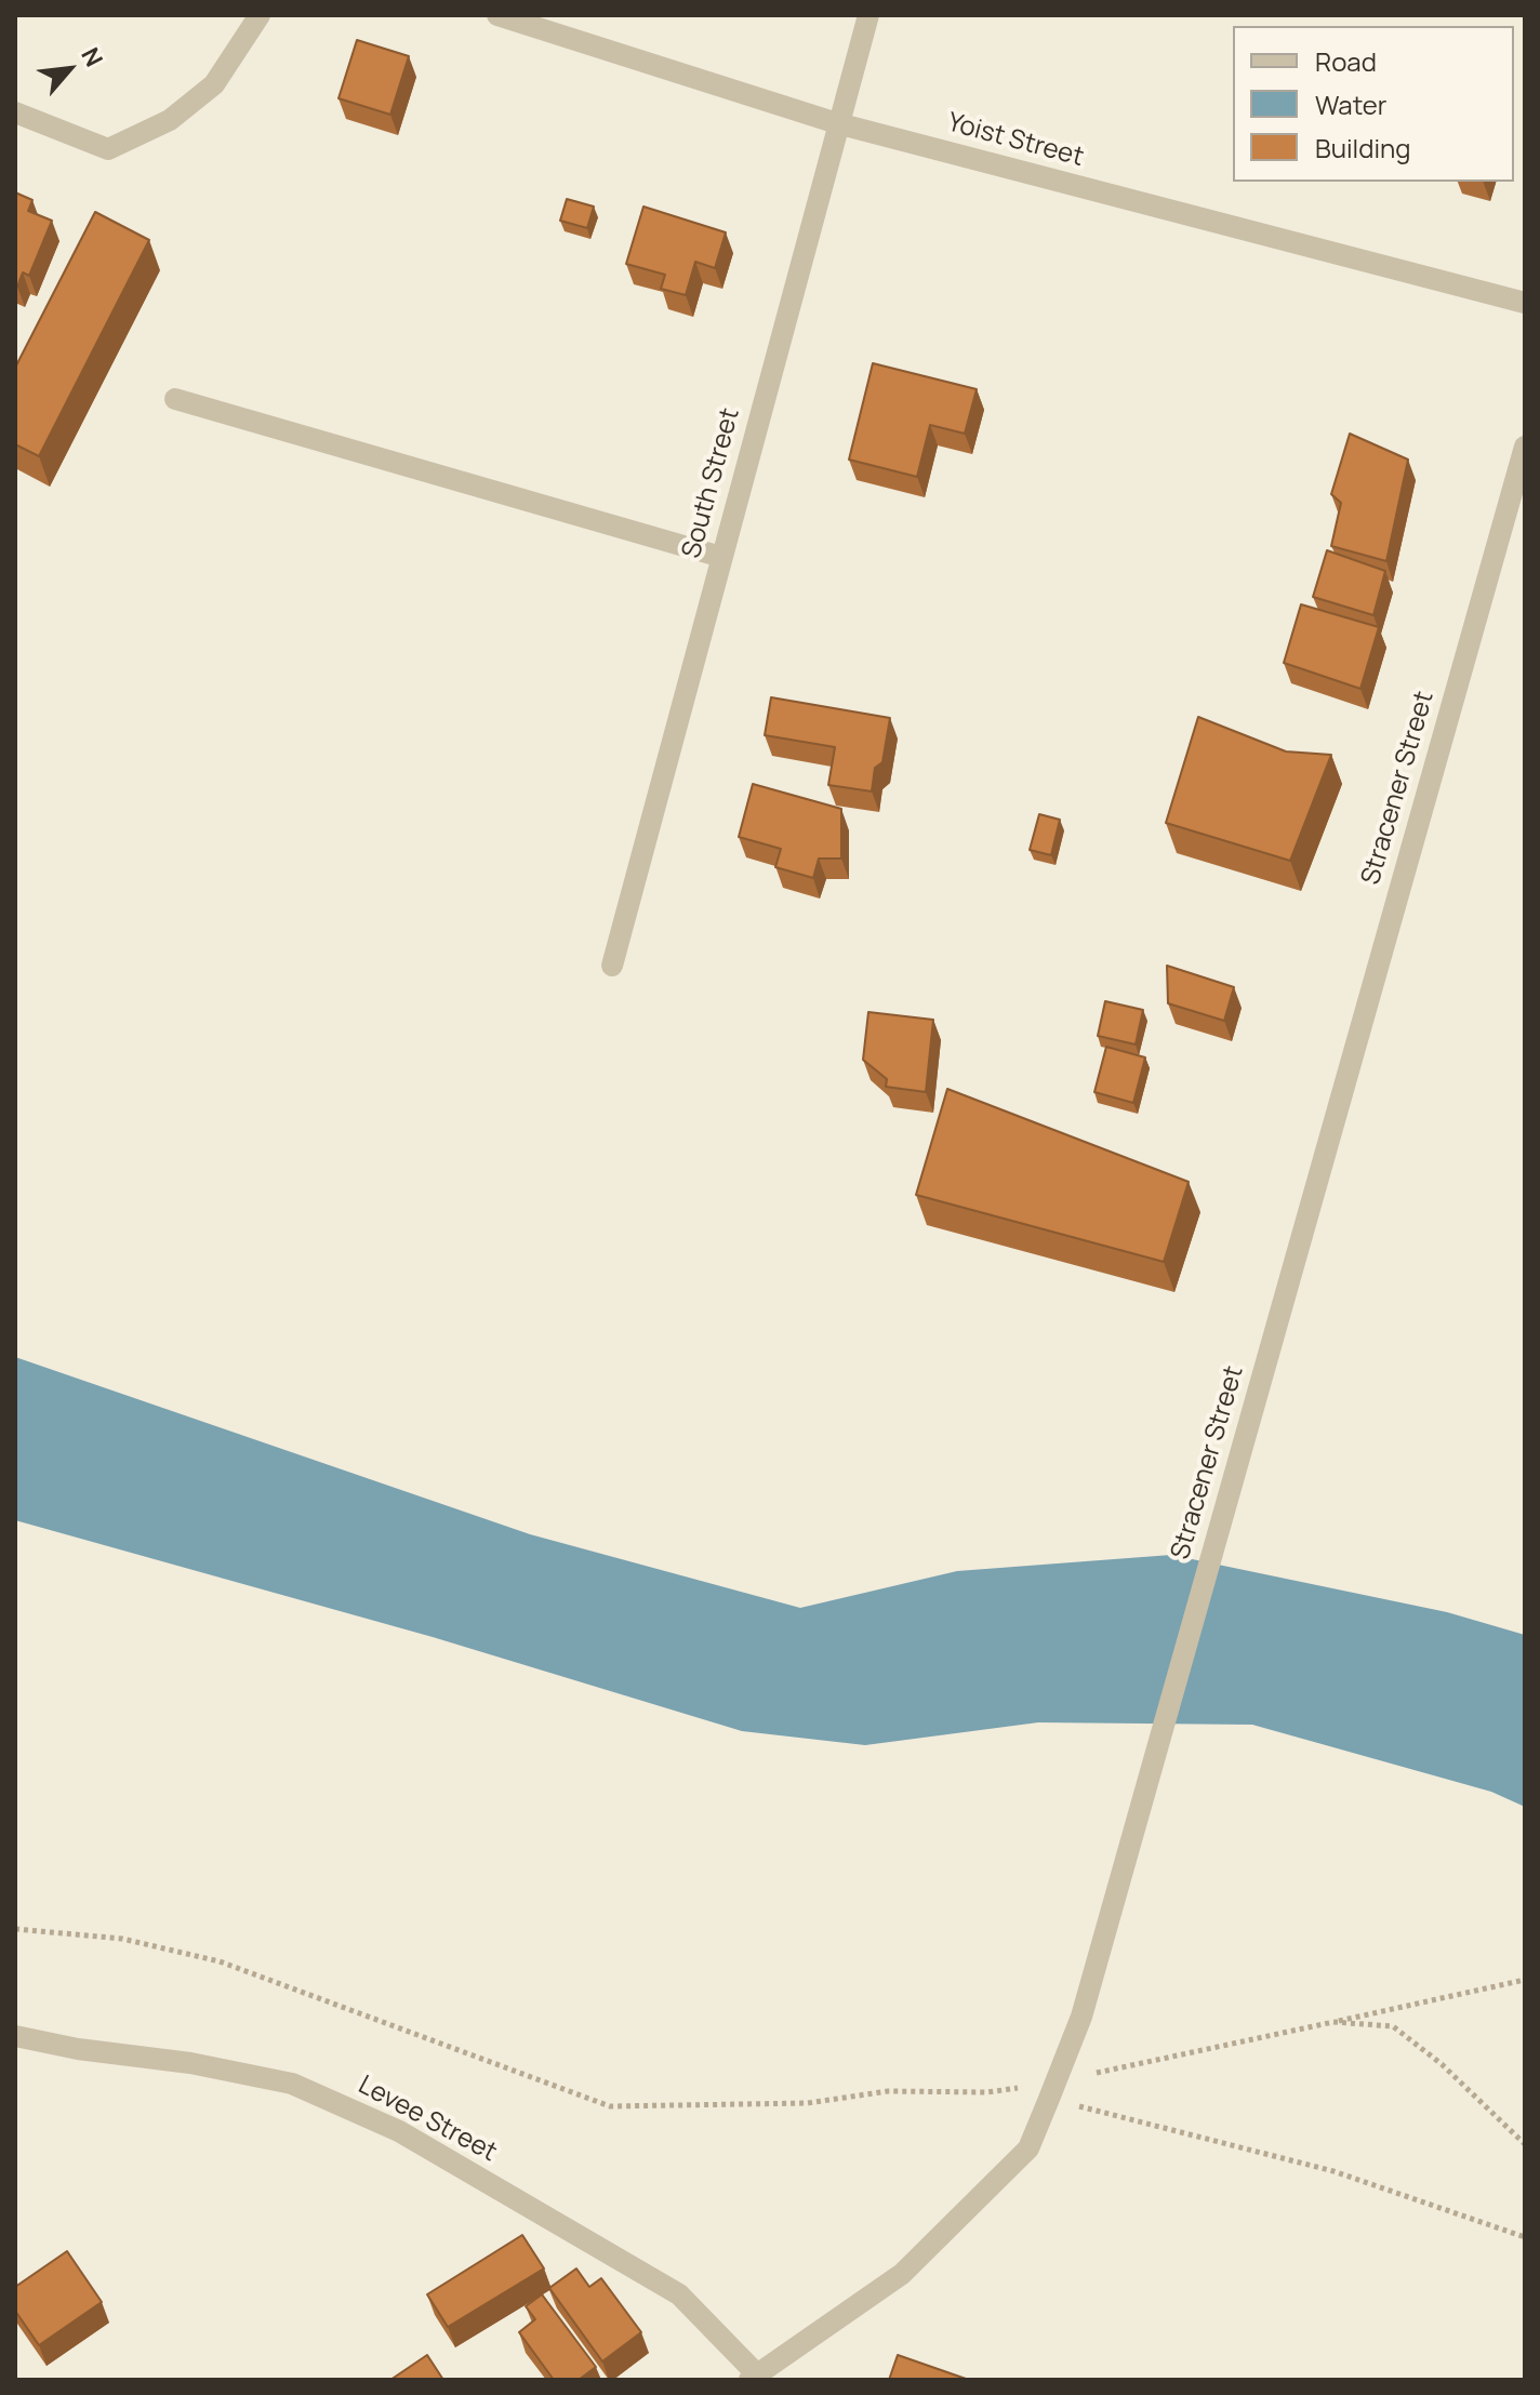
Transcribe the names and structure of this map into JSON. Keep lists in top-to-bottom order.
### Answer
{
  "streets": {
    "street": [
      "Yoist Street",
      "South Street",
      "Stracener Street",
      "Levee Street"
    ]
  },
  "crossings": [
    ["Yoist Street", "South Street"],
    ["Stracener Street", "Levee Street"]
  ],
  "legend": ["Road", "Water", "Building"],
  "north": "top right"
}
